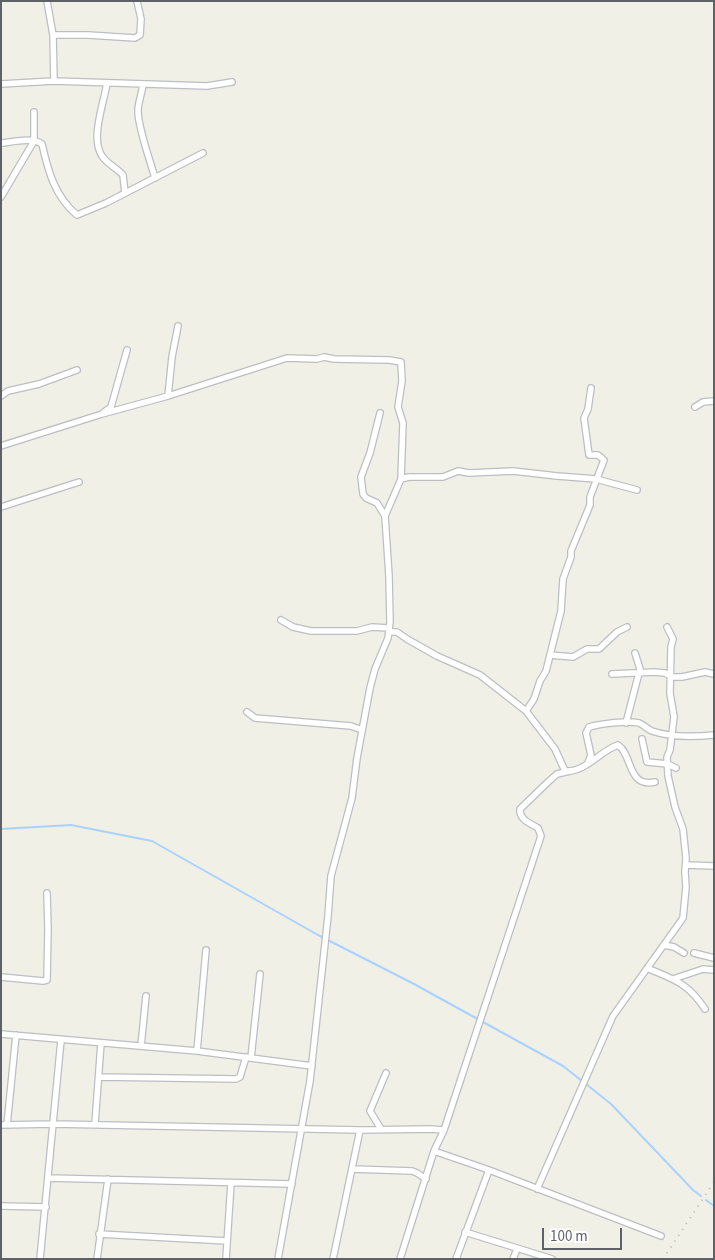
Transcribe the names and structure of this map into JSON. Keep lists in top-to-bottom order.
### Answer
{
  "scale_bar": "100 m"
}
